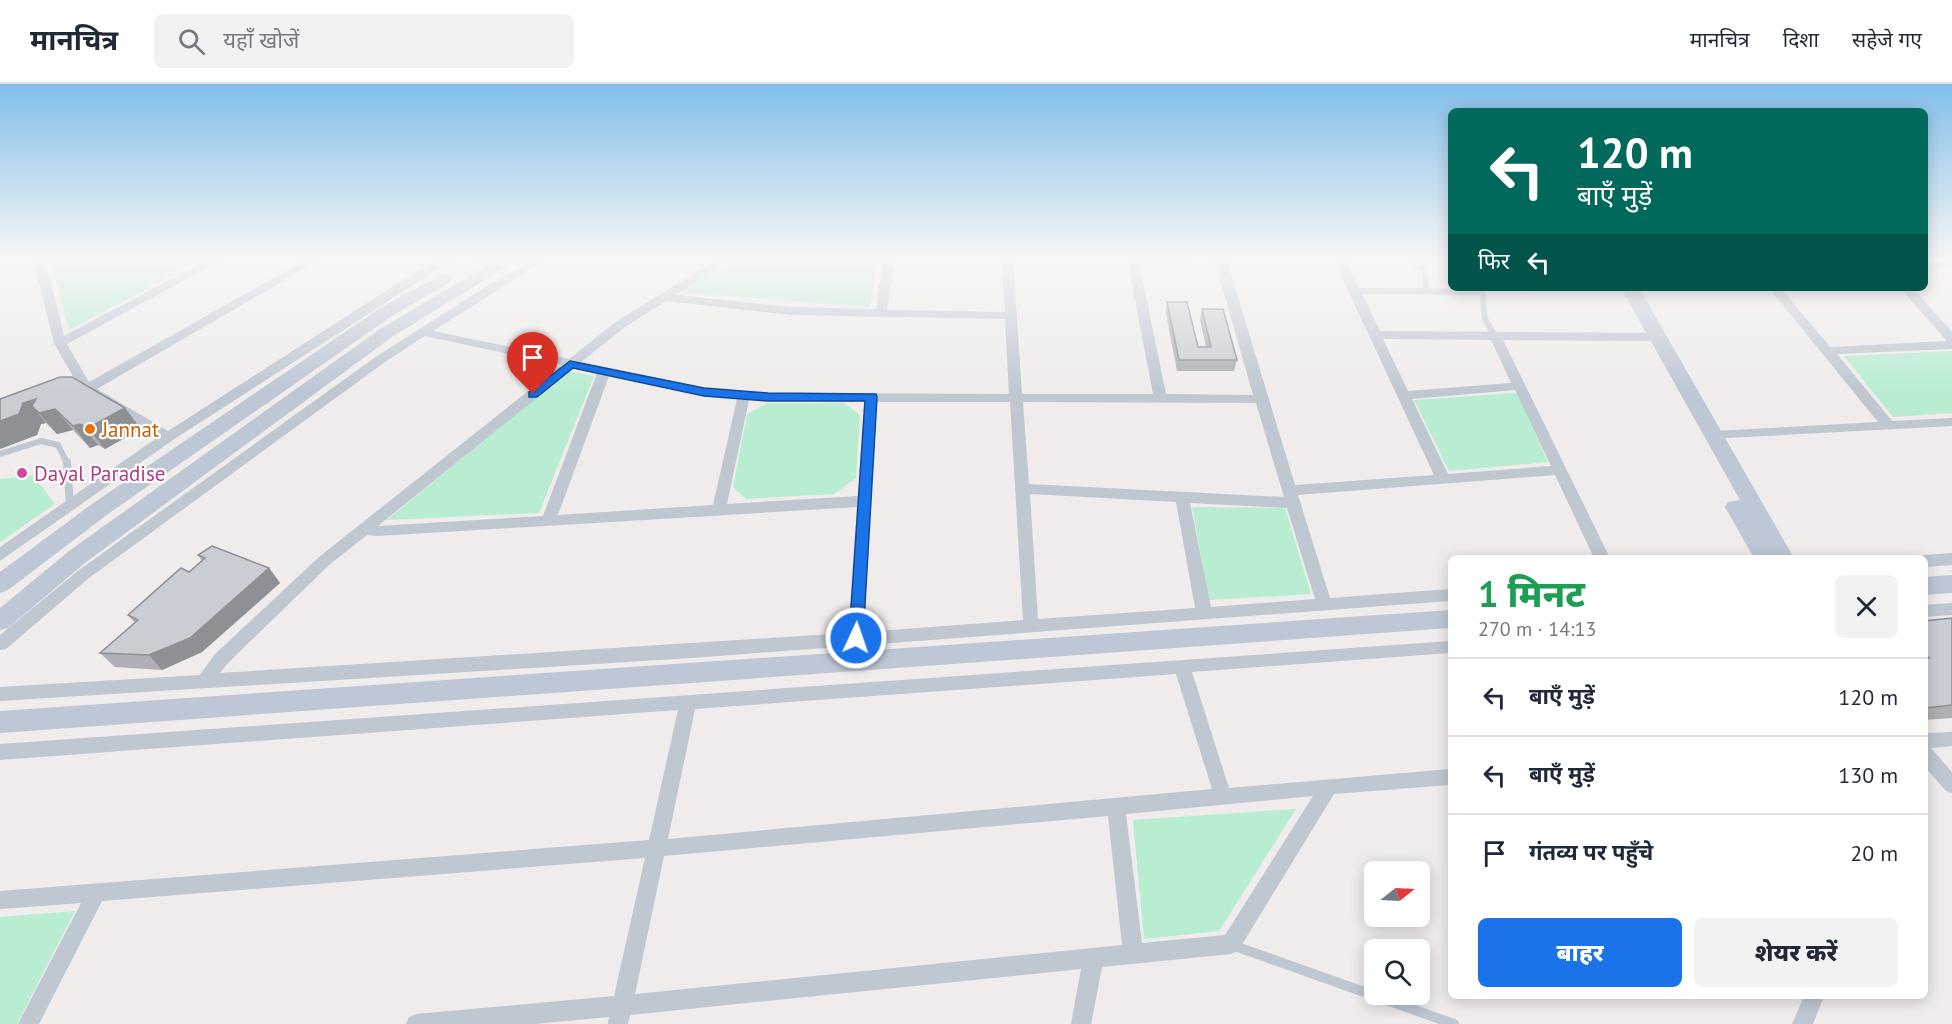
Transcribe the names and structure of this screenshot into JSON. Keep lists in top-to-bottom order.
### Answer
{
  "places": ["Jannat", "Dayal Paradise"],
  "north": "right",
  "page": {
    "header": "मानचित्र",
    "search": "यहाँ खोजें",
    "nav": ["मानचित्र", "दिशा", "सहेजे गए"],
    "turn": ["120 m", "बाएँ मुड़ें"],
    "then": "फिर",
    "heading": ["1 मिनट", "270 m · 14:13"],
    "list": [
      {
        "name": "बाएँ मुड़ें",
        "value": "120 m"
      },
      {
        "name": "बाएँ मुड़ें",
        "value": "130 m"
      },
      {
        "name": "गंतव्य पर पहुँचे",
        "value": "20 m"
      }
    ],
    "buttons": ["बाहर", "शेयर करें"]
  }
}
